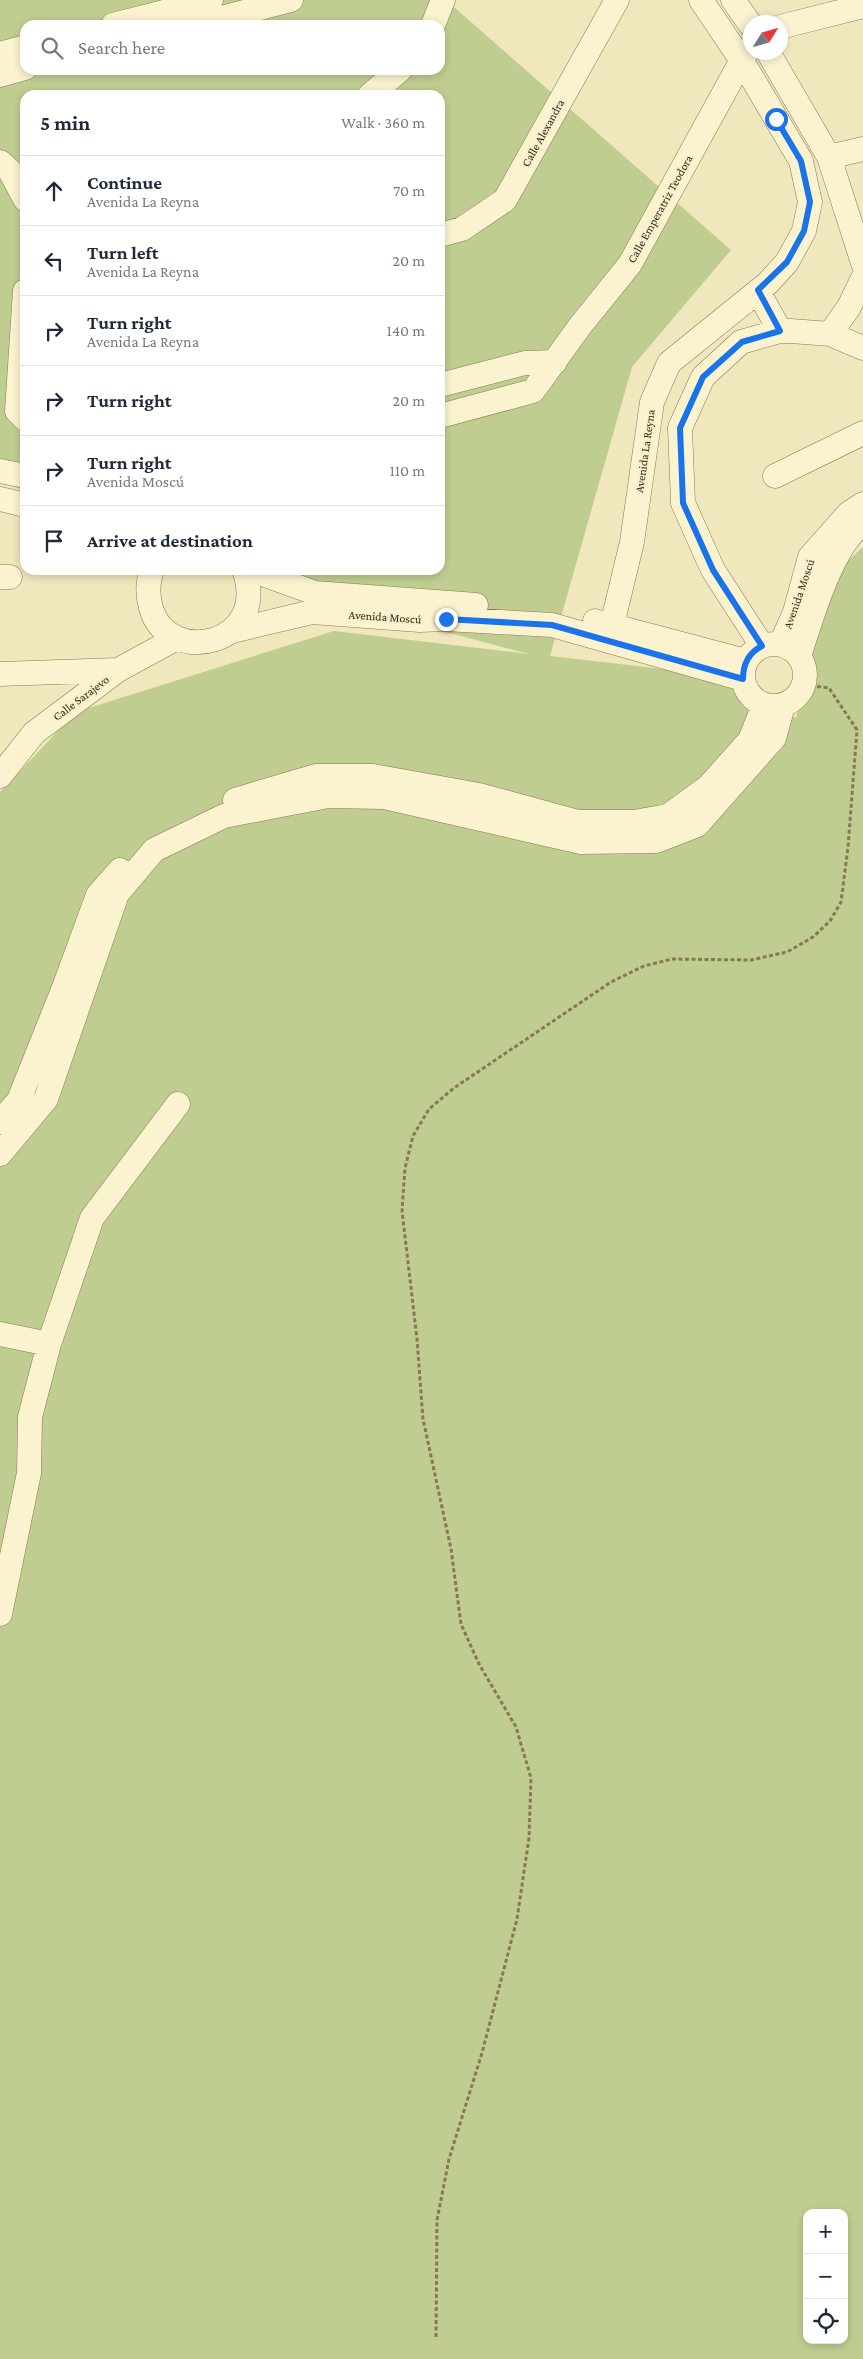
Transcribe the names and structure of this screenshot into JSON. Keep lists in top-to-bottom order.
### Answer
{
  "streets": {
    "street": [
      "Calle Alexandra",
      "Calle Emperatriz Teodora",
      "Avenida La Reyna",
      "Avenida Moscú",
      "Calle Sarajevo"
    ]
  },
  "crossings": [
    ["Avenida La Reyna", "Avenida Moscú"],
    ["Avenida Moscú", "Calle Sarajevo"]
  ],
  "north": "top right",
  "page": {
    "search": "Search here",
    "heading": ["5 min", "Walk · 360 m"],
    "list": [
      ["Continue", "Avenida La Reyna", "70 m"],
      ["Turn left", "Avenida La Reyna", "20 m"],
      ["Turn right", "Avenida La Reyna", "140 m"],
      ["Turn right", "20 m"],
      ["Turn right", "Avenida Moscú", "110 m"],
      "Arrive at destination"
    ],
    "map_buttons": ["+", "−"]
  }
}
